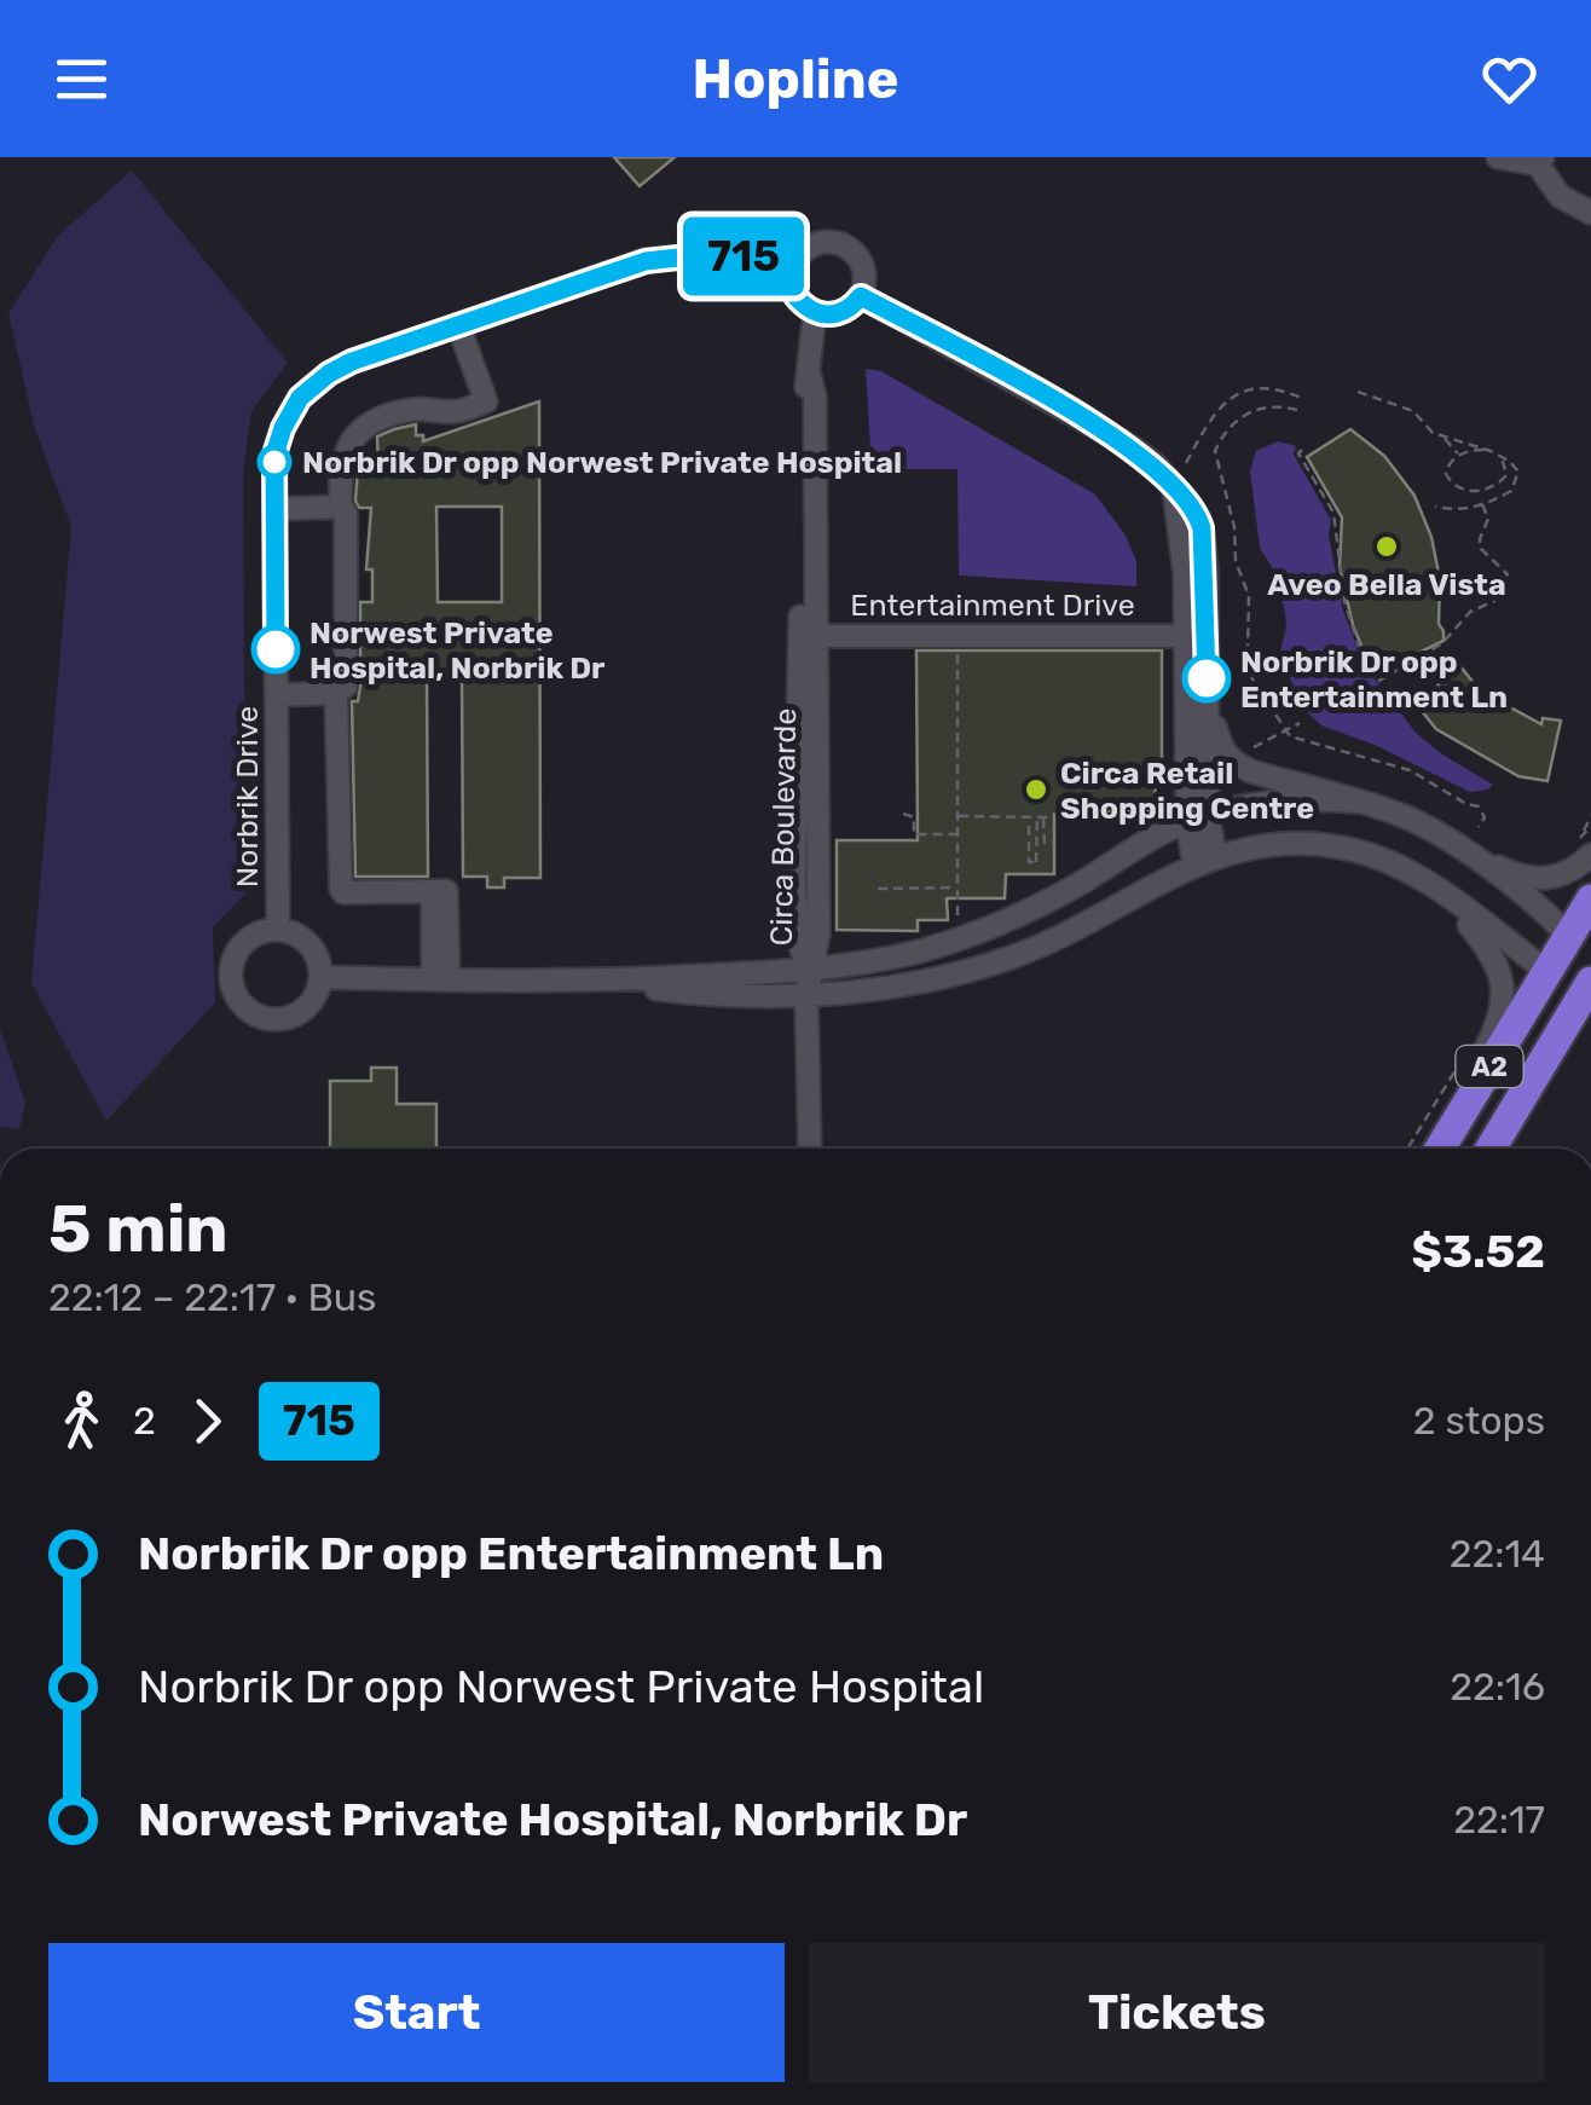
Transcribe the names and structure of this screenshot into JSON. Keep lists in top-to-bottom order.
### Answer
{
  "streets": {
    "highway": ["A2"],
    "street": ["Entertainment Drive", "Norbrik Drive", "Circa Boulevarde"]
  },
  "crossings": [
    ["Entertainment Drive", "Circa Boulevarde"],
    ["Norbrik Drive", "Circa Boulevarde"]
  ],
  "places": [
    "Norbrik Dr opp Norwest Private Hospital",
    "Aveo Bella Vista",
    "Norwest Private Hospital, Norbrik Dr",
    "Norbrik Dr opp Entertainment Ln",
    "Circa Retail Shopping Centre"
  ],
  "lines": ["bus line 715"],
  "page": {
    "header": "Hopline",
    "on_map": "715",
    "heading": ["5 min", "22:12 – 22:17 · Bus", "$3.52"],
    "legs": ["2", "715", "2 stops"],
    "list": [
      {
        "name": "Norbrik Dr opp Entertainment Ln",
        "value": "22:14"
      },
      {
        "name": "Norbrik Dr opp Norwest Private Hospital",
        "value": "22:16"
      },
      {
        "name": "Norwest Private Hospital, Norbrik Dr",
        "value": "22:17"
      }
    ],
    "buttons": ["Start", "Tickets"]
  }
}
